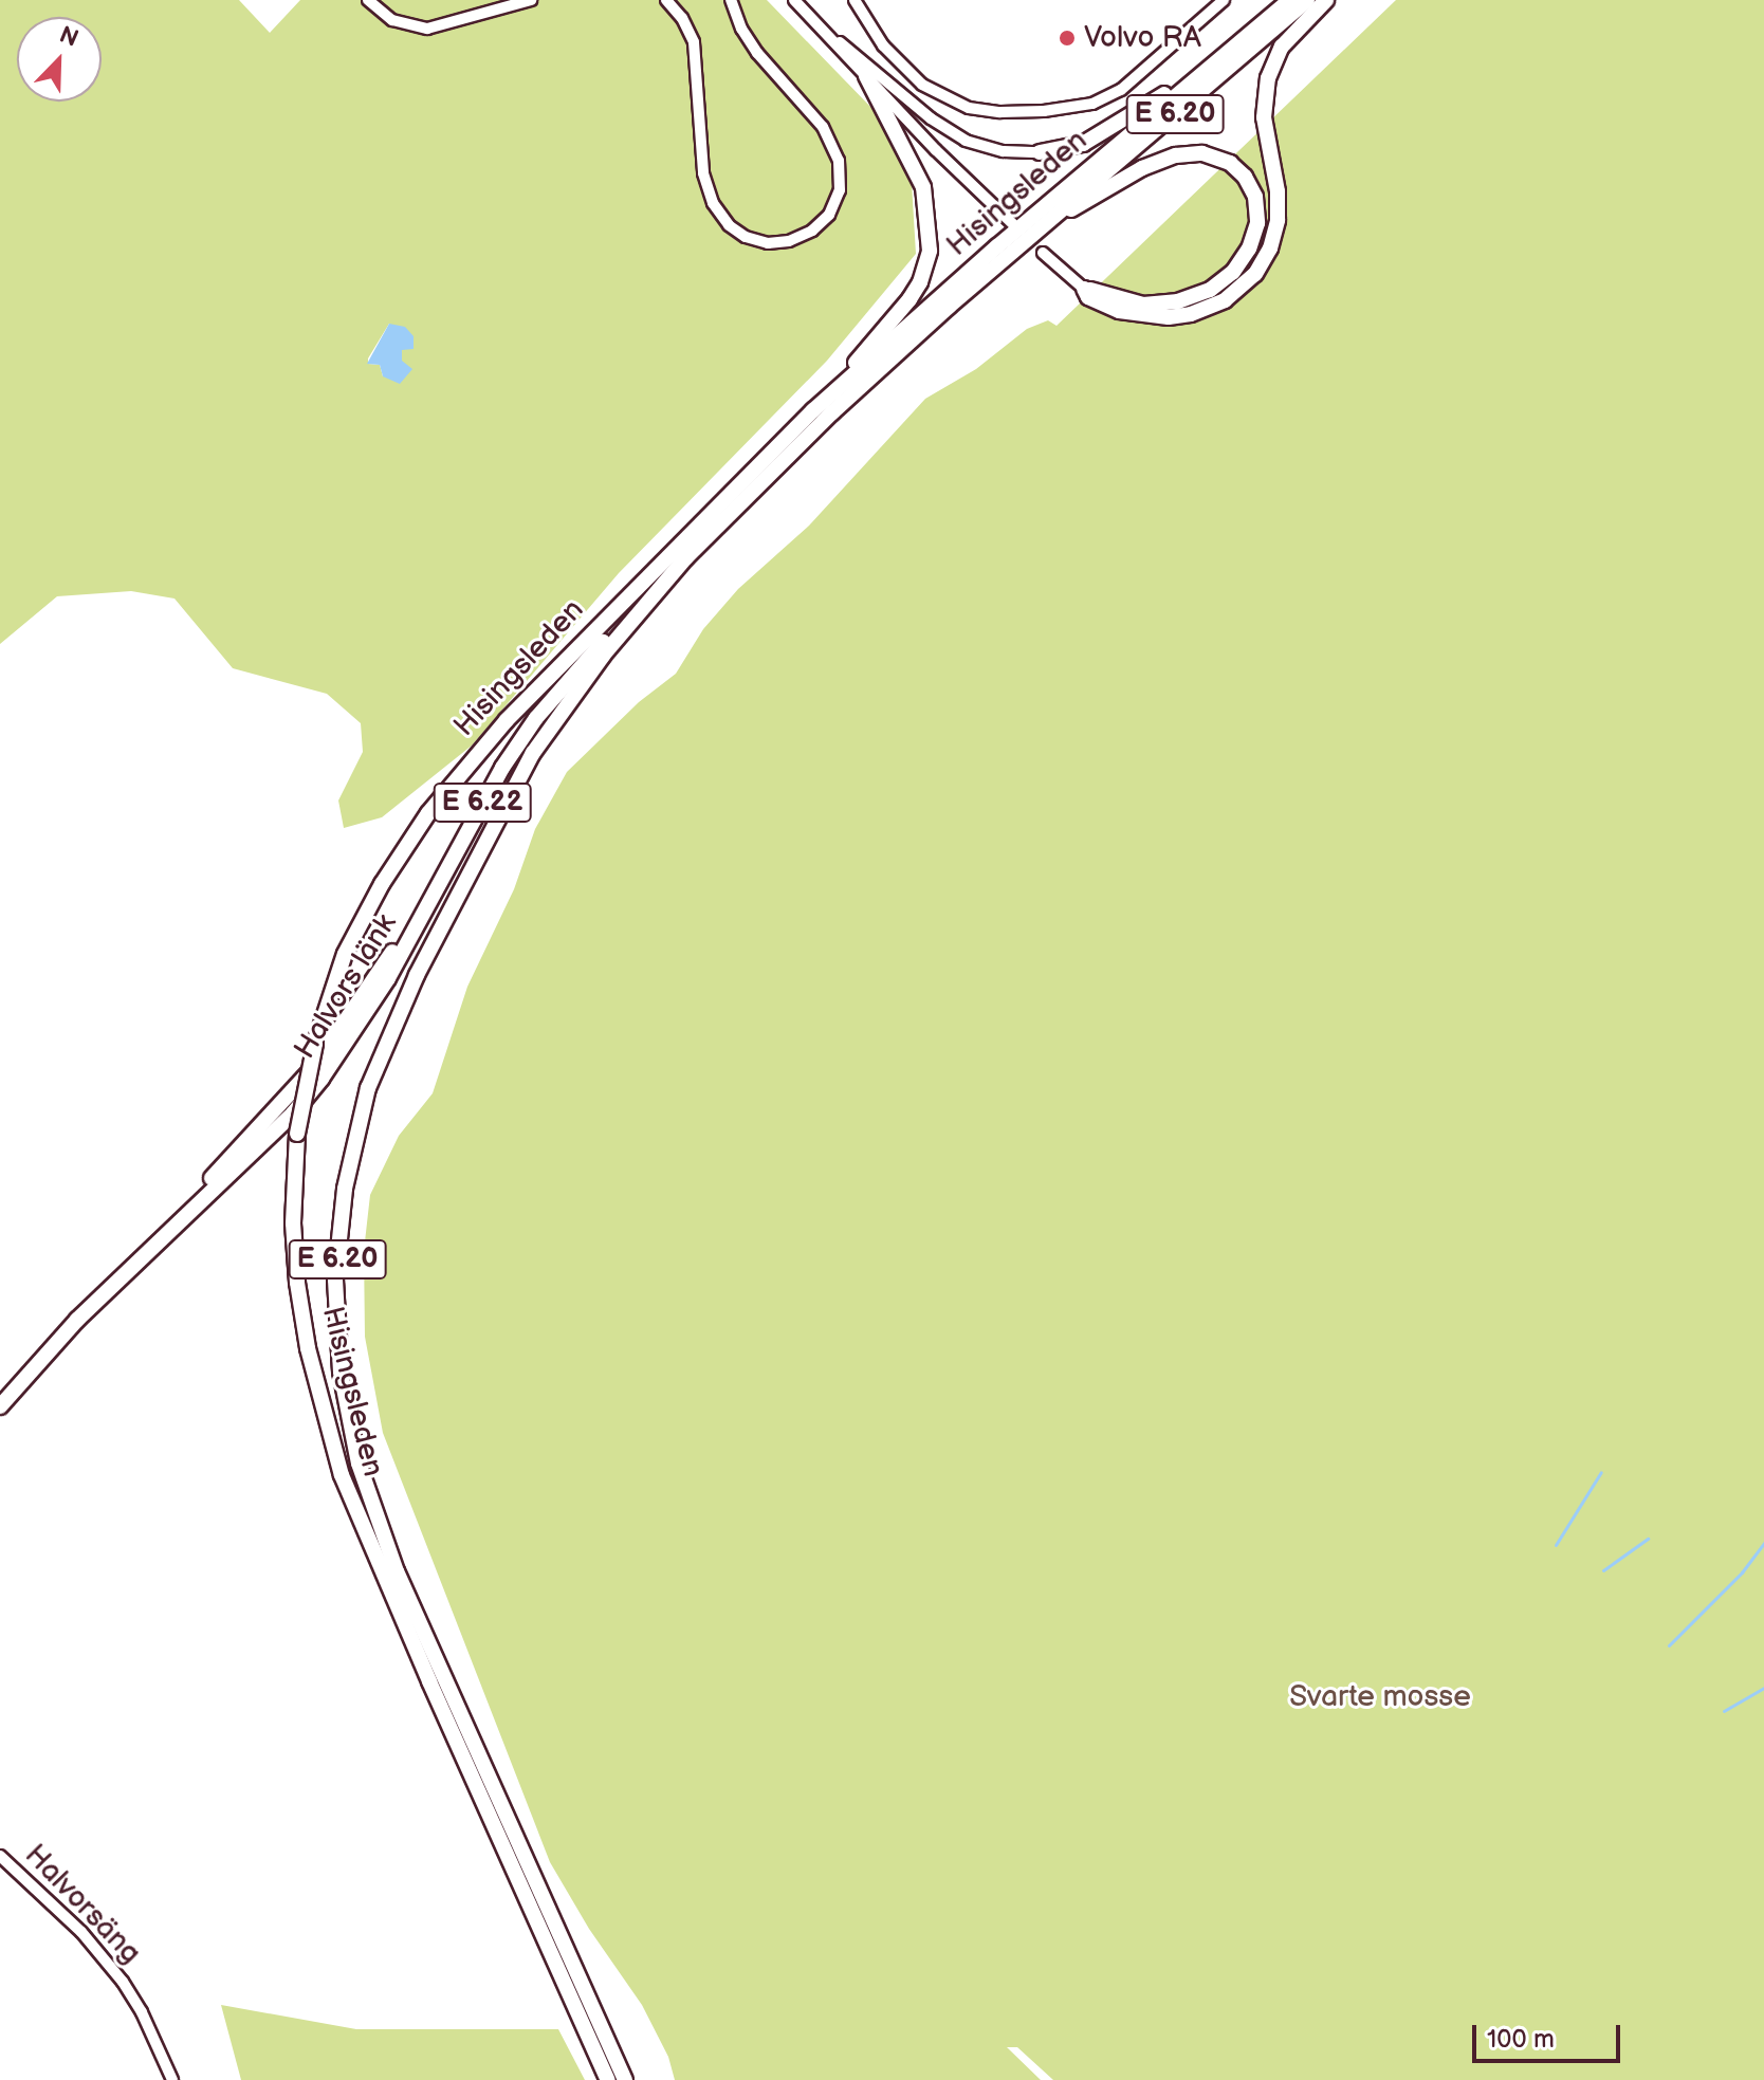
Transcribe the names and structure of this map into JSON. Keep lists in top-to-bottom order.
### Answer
{
  "streets": {
    "highway": [
      "E 6.20",
      "Hisingsleden",
      "E 6.22",
      "Halvors länk"
    ],
    "street": ["Halvorsäng"]
  },
  "crossings": [
    ["E 6.20", "Hisingsleden"],
    ["Hisingsleden", "Halvors länk"]
  ],
  "parks": ["Svarte mosse"],
  "places": ["Volvo RA"],
  "scale_bar": "100 m",
  "north": "top right"
}
